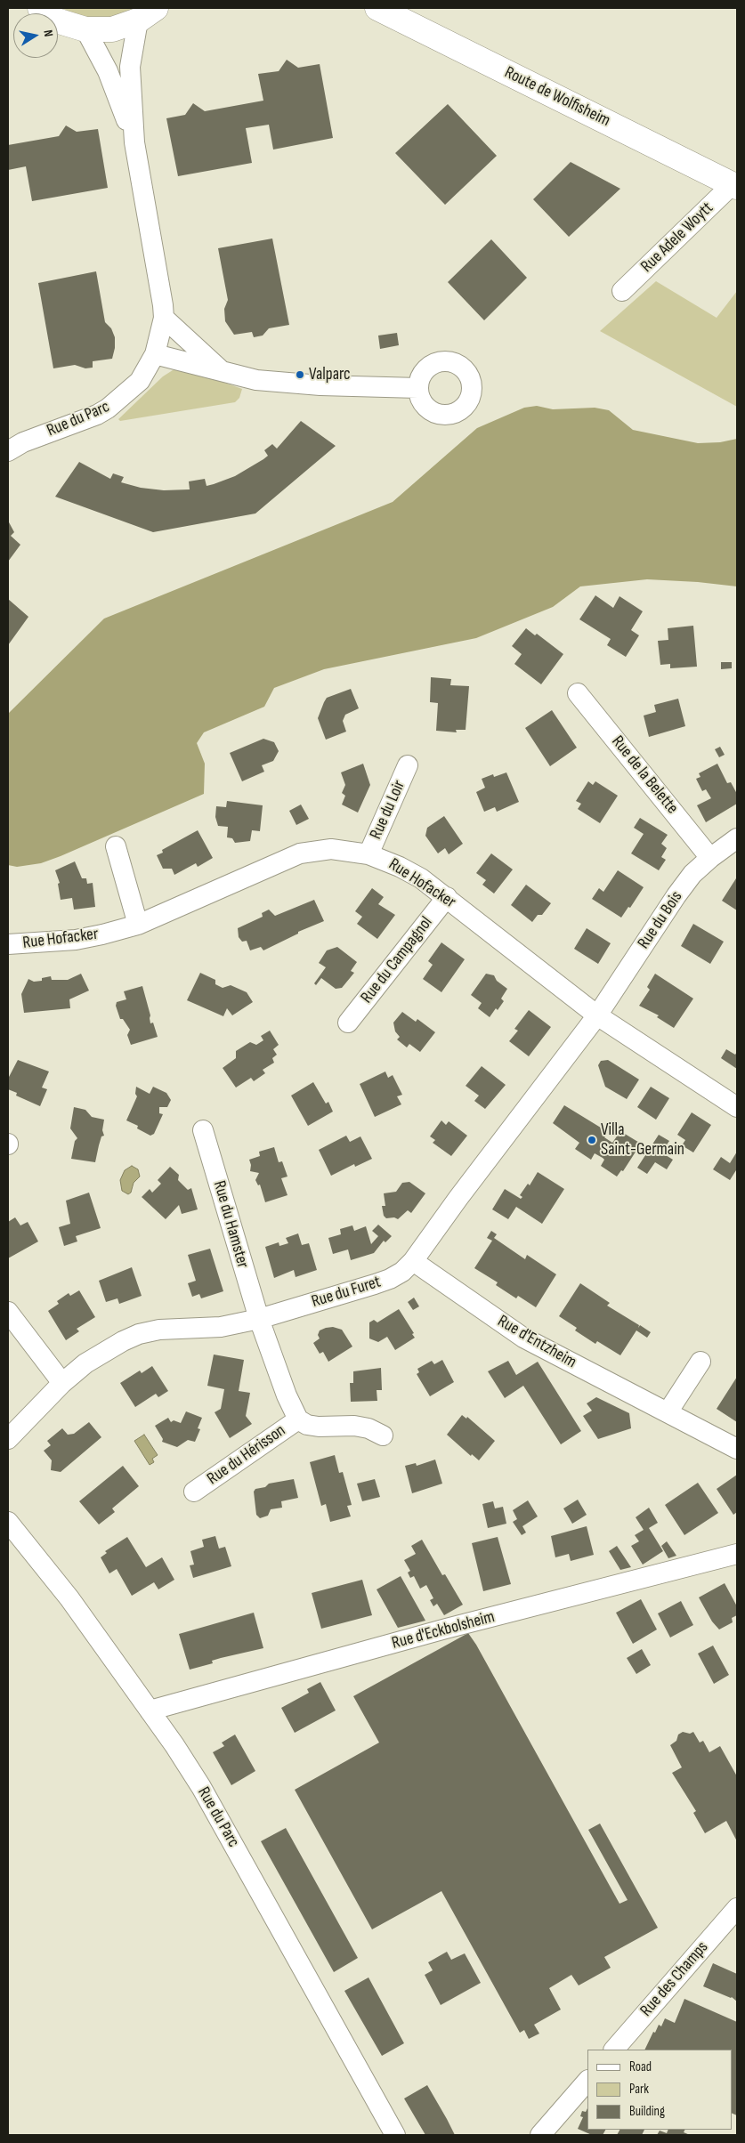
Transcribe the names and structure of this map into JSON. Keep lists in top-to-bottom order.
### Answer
{
  "streets": {
    "main road": ["Route de Wolfisheim"],
    "street": [
      "Rue Adele Woytt",
      "Rue du Parc",
      "Rue de la Belette",
      "Rue du Loir",
      "Rue Hofacker",
      "Rue du Bois",
      "Rue du Campagnol",
      "Rue du Hamster",
      "Rue du Furet",
      "Rue d'Entzheim",
      "Rue du Hérisson",
      "Rue d'Eckbolsheim",
      "Rue des Champs"
    ]
  },
  "crossings": [
    ["Route de Wolfisheim", "Rue Adele Woytt"],
    ["Rue du Parc", "Rue d'Eckbolsheim"],
    ["Rue de la Belette", "Rue du Bois"],
    ["Rue du Loir", "Rue Hofacker"],
    ["Rue Hofacker", "Rue du Bois"],
    ["Rue Hofacker", "Rue du Campagnol"],
    ["Rue Hofacker", "Rue du Furet"],
    ["Rue du Bois", "Rue du Furet"],
    ["Rue du Hamster", "Rue du Furet"],
    ["Rue du Hamster", "Rue du Hérisson"],
    ["Rue du Furet", "Rue d'Entzheim"],
    ["Rue du Furet", "Rue du Hérisson"]
  ],
  "places": ["Valparc", "Villa Saint-Germain"],
  "legend": ["Road", "Park", "Building"],
  "north": "right"
}
